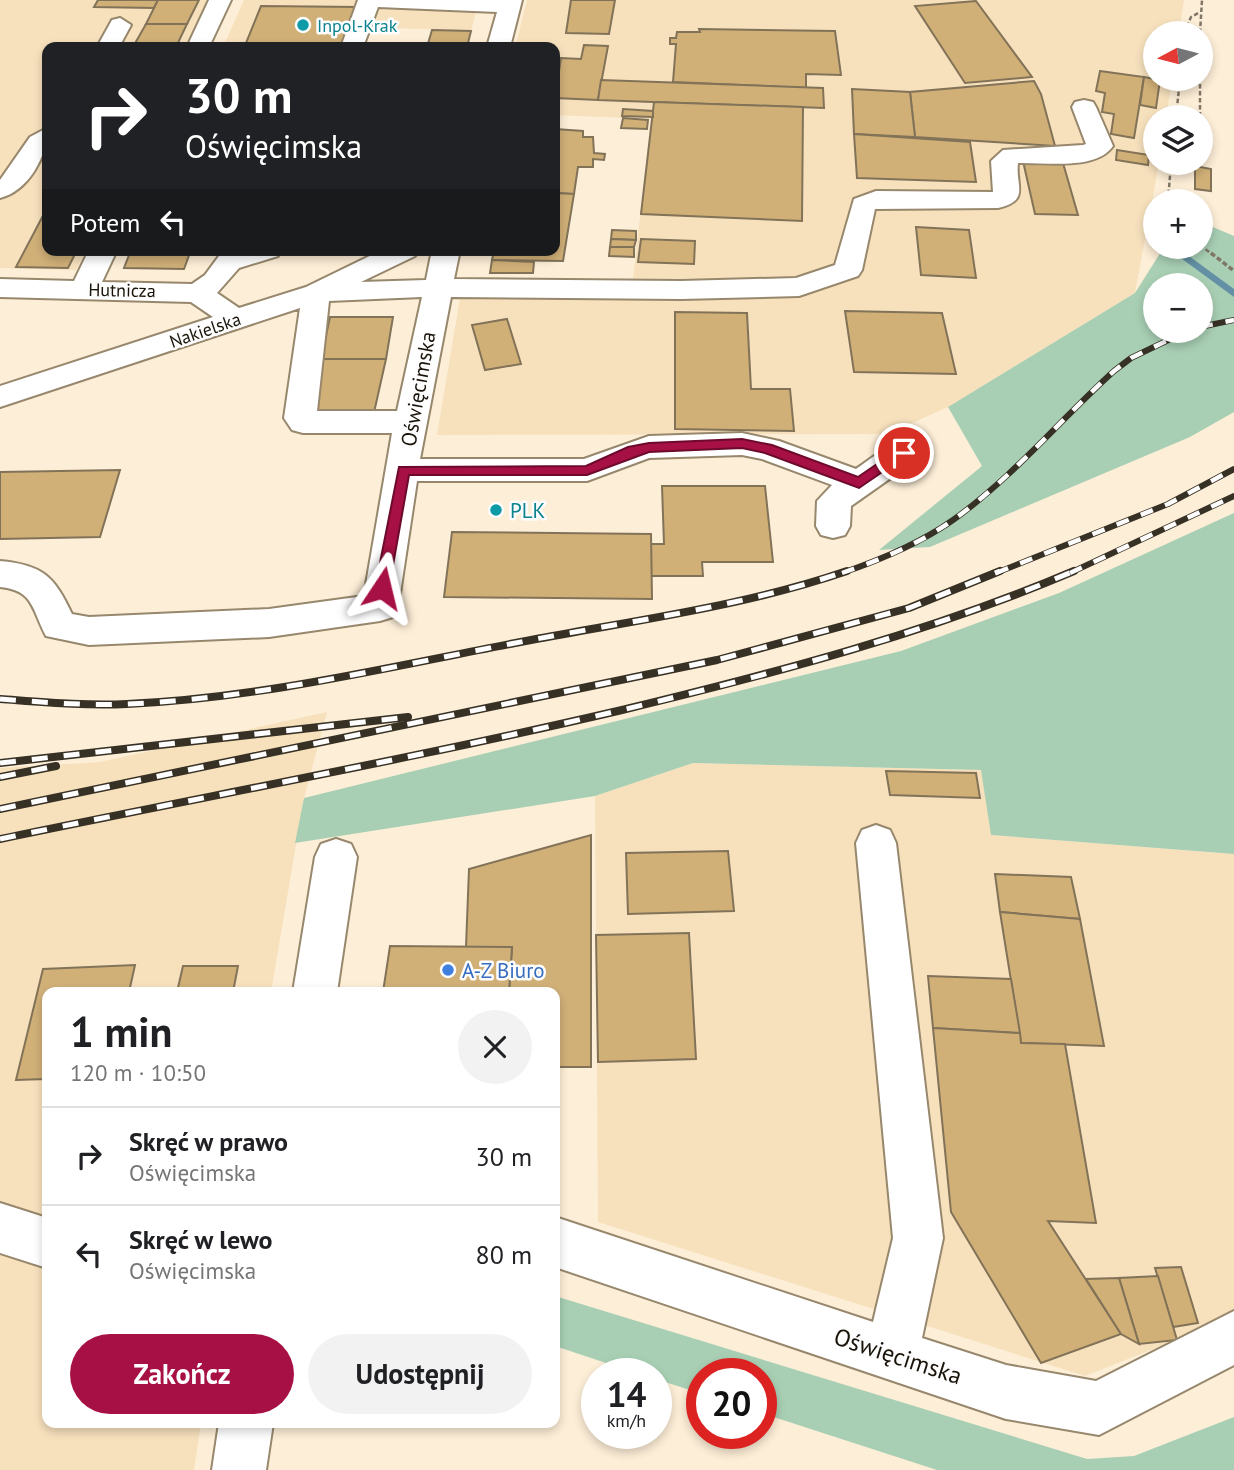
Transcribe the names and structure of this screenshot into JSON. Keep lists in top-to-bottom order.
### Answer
{
  "streets": {
    "street": ["Hutnicza", "Nakielska", "Oświęcimska"]
  },
  "places": ["Inpol-Krak", "PLK", "A-Z Biuro"],
  "north": "left",
  "page": {
    "map_buttons": ["+", "−"],
    "turn": ["30 m", "Oświęcimska"],
    "then": "Potem",
    "heading": ["1 min", "120 m · 10:50"],
    "list": [
      {
        "name": "Skręć w prawo",
        "note": "Oświęcimska",
        "value": "30 m"
      },
      {
        "name": "Skręć w lewo",
        "note": "Oświęcimska",
        "value": "80 m"
      }
    ],
    "buttons": ["Zakończ", "Udostępnij"],
    "speed": "14 km/h",
    "limit": "20"
  }
}
